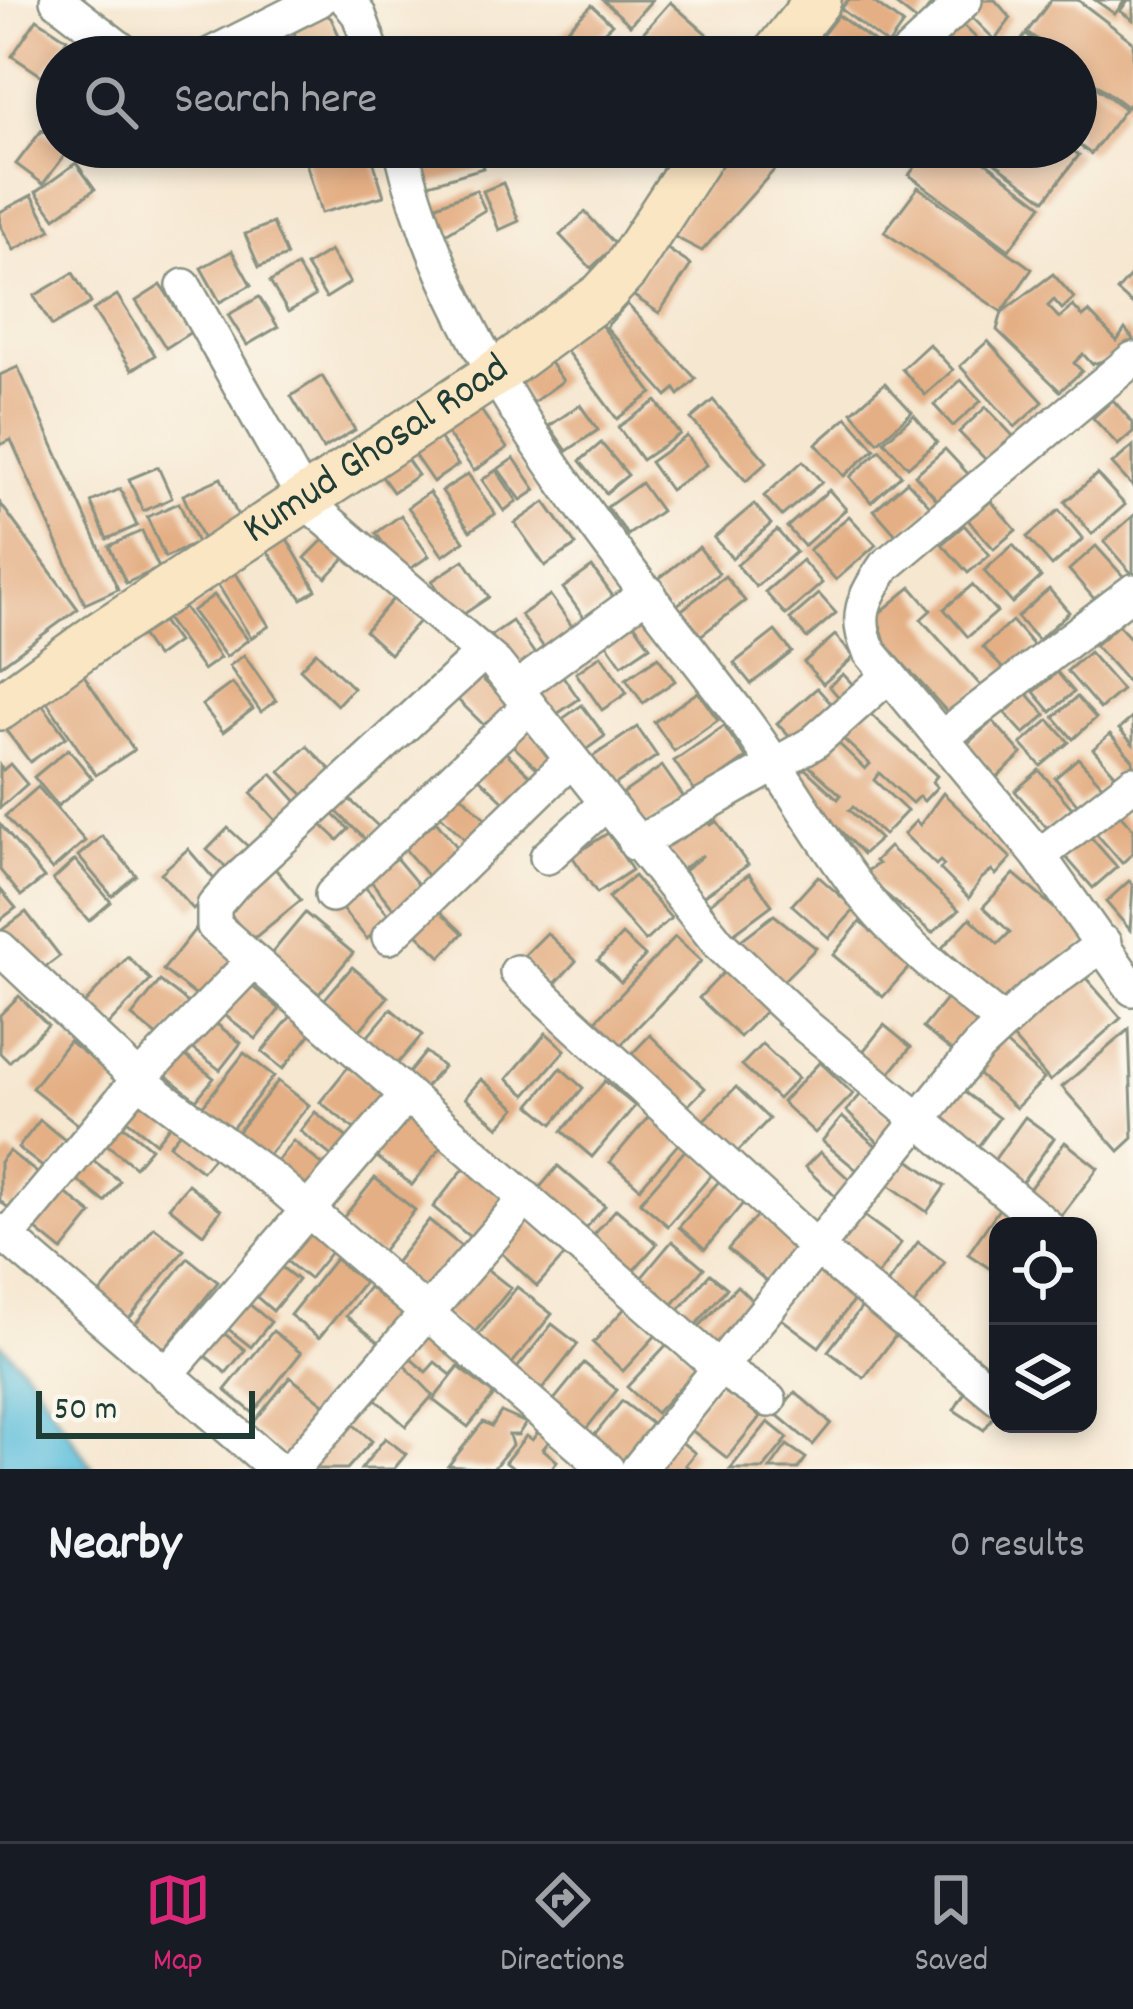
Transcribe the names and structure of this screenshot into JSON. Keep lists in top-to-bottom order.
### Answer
{
  "streets": {
    "street": ["Kumud Ghosal Road"]
  },
  "scale_bar": "50 m",
  "page": {
    "search": "Search here",
    "scale": "50 m",
    "heading": ["Nearby", "0 results"],
    "nav": ["Map", "Directions", "Saved"]
  }
}
